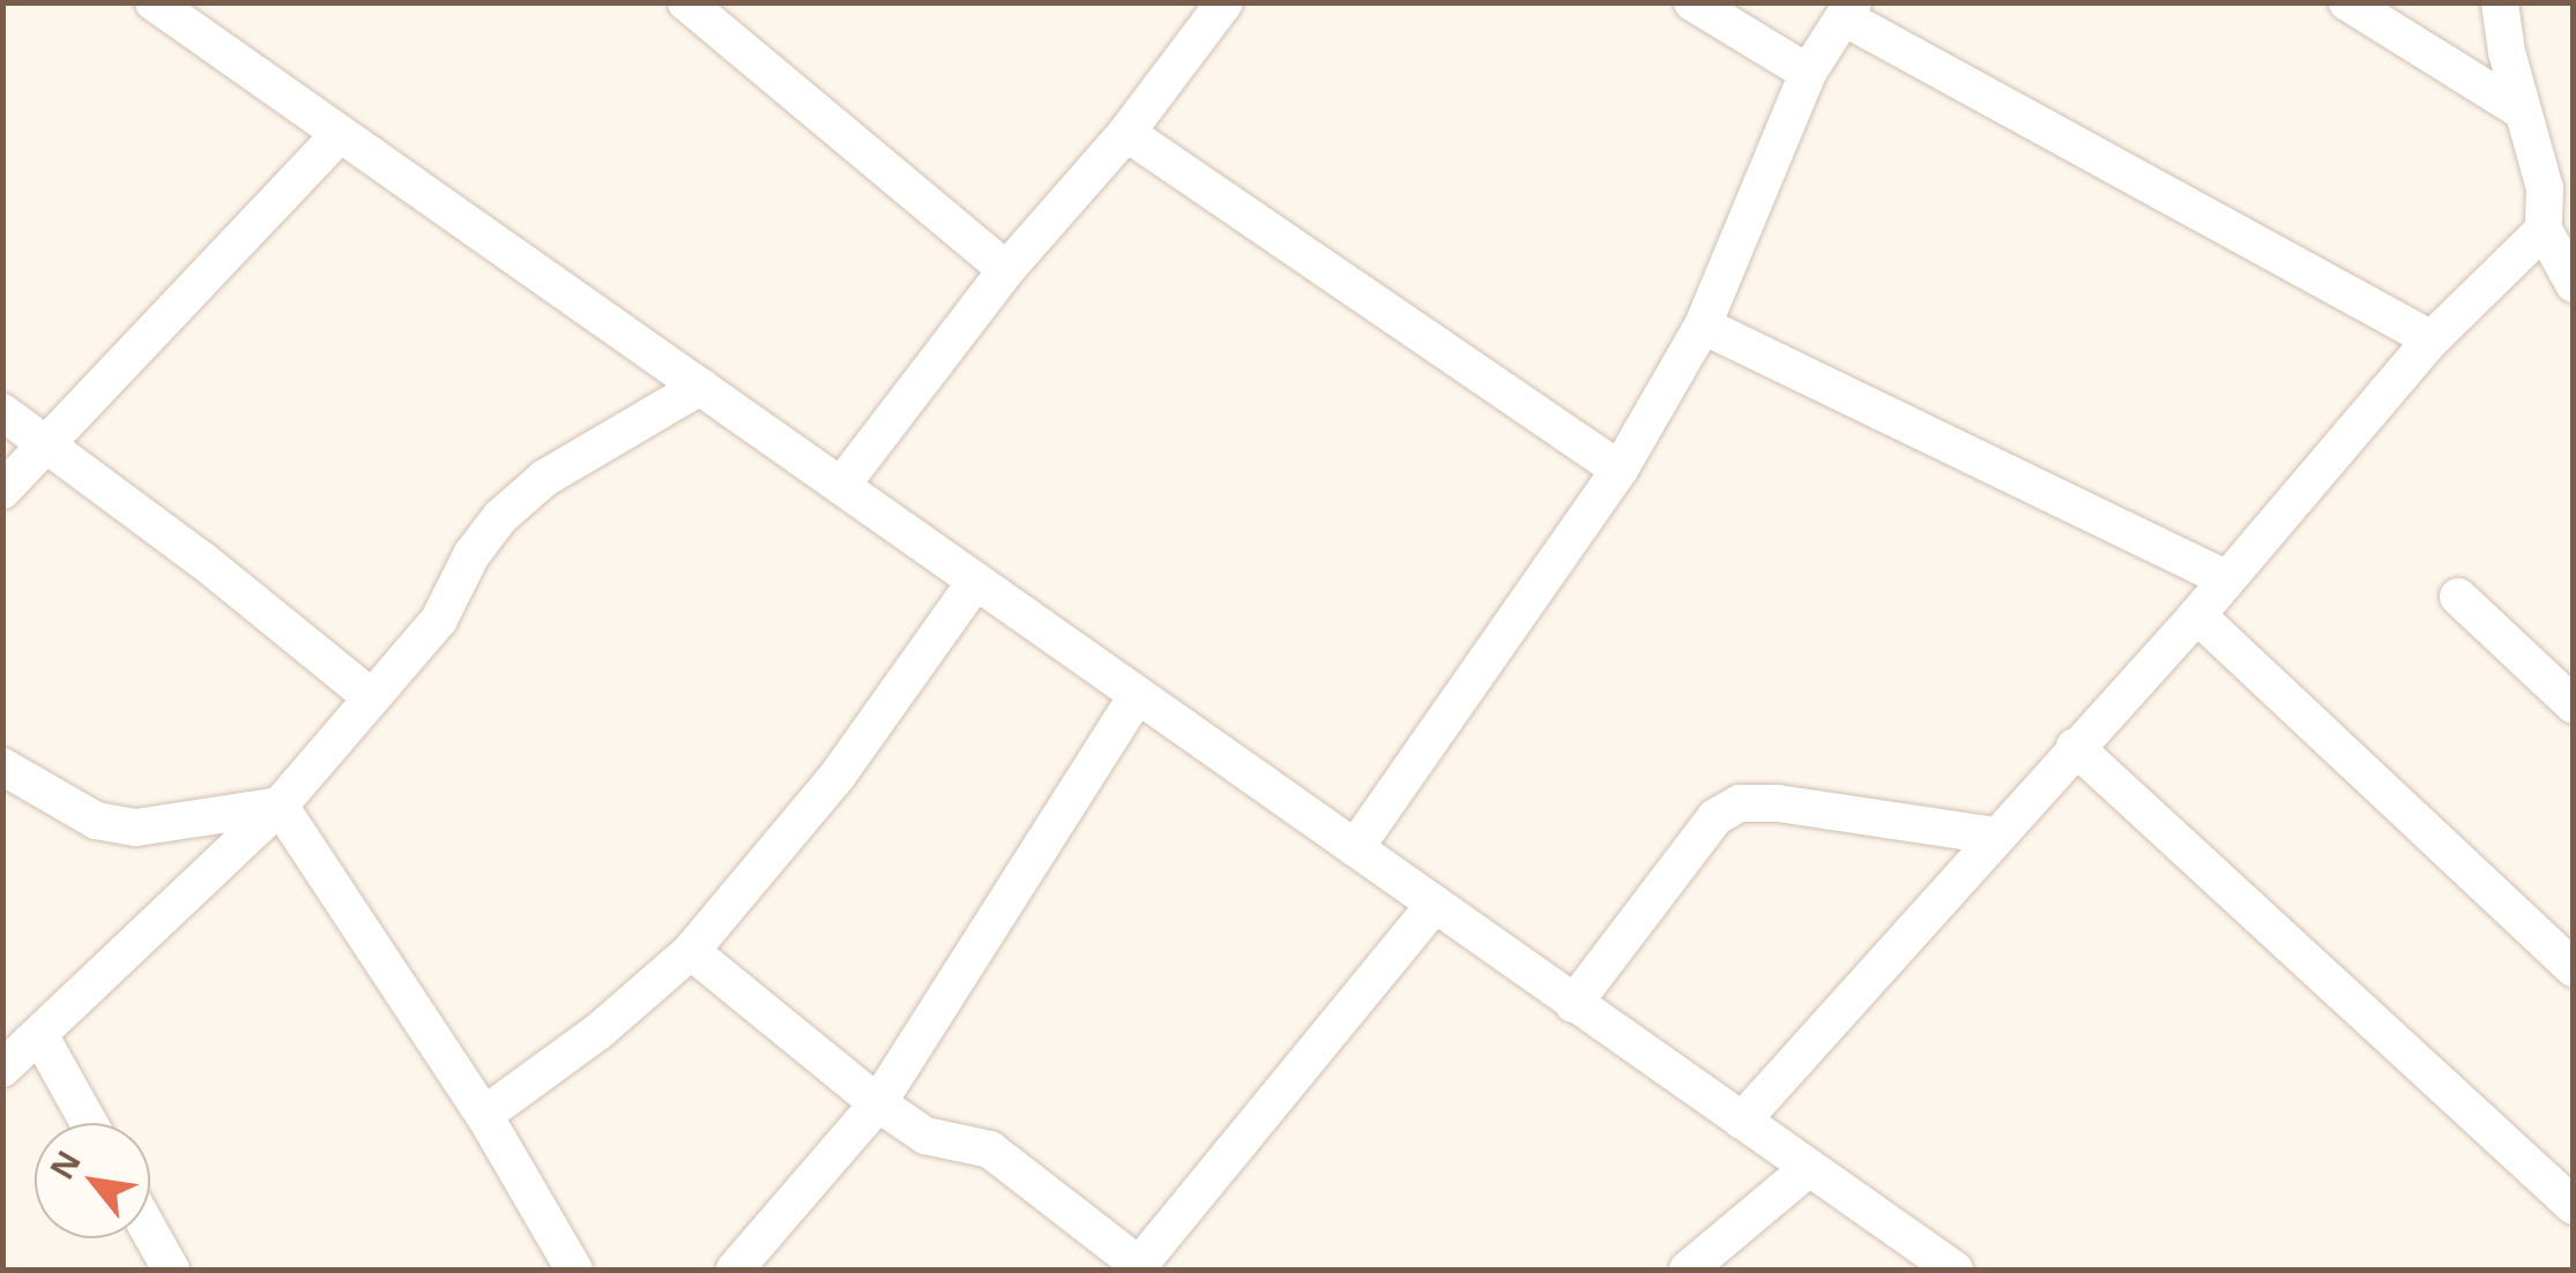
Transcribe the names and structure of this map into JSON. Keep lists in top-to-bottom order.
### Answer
{
  "north": "top left"
}
